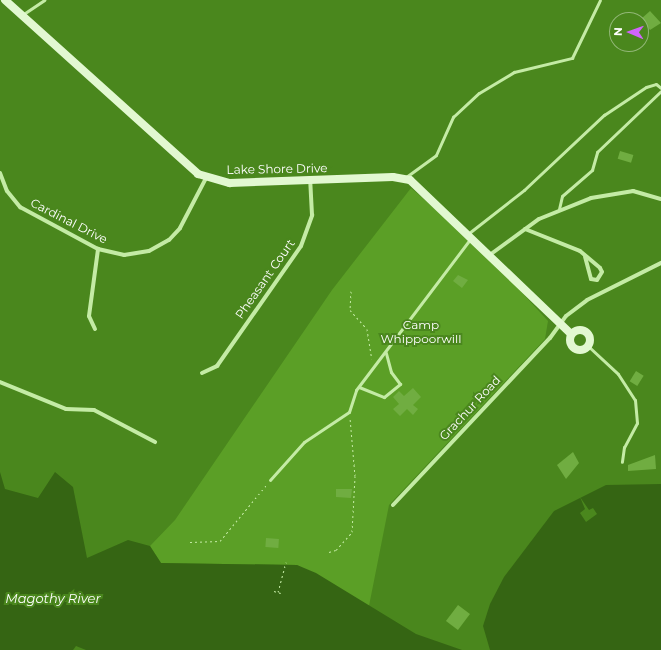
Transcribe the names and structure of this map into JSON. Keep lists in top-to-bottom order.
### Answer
{
  "streets": {
    "street": [
      "Lake Shore Drive",
      "Cardinal Drive",
      "Pheasant Court",
      "Grachur Road"
    ]
  },
  "crossings": [
    ["Lake Shore Drive", "Cardinal Drive"],
    ["Lake Shore Drive", "Pheasant Court"]
  ],
  "water": ["Magothy River"],
  "parks": ["Camp Whippoorwill"],
  "north": "left"
}
